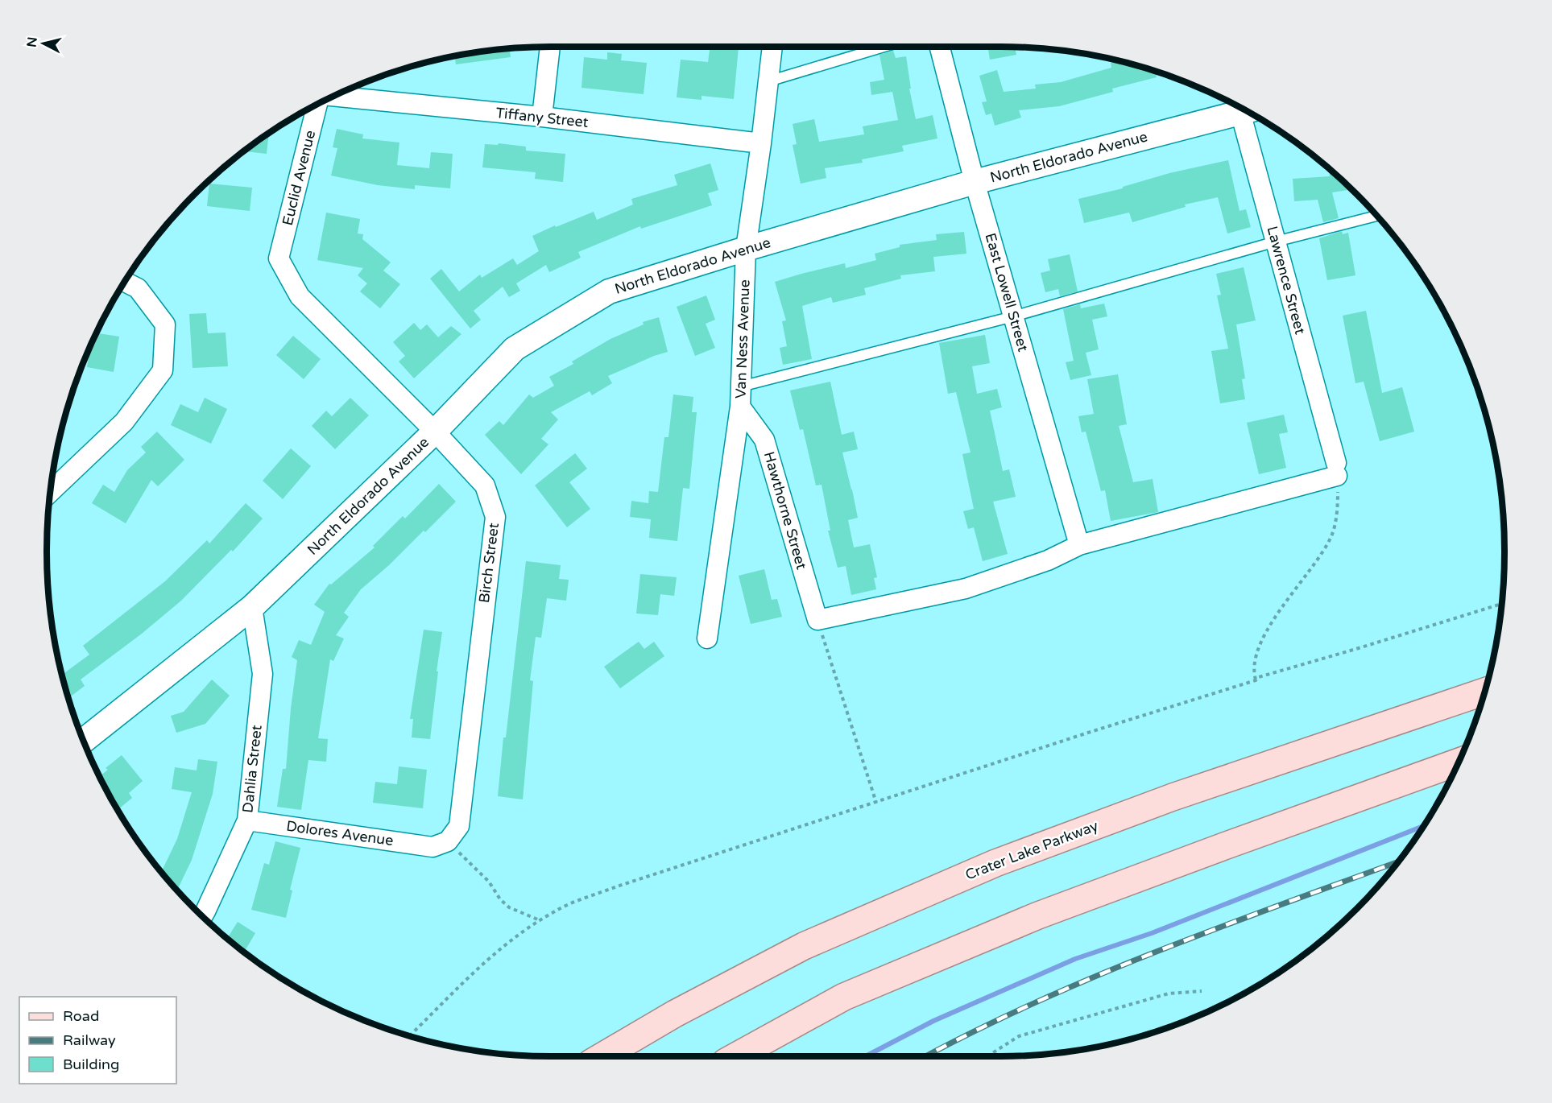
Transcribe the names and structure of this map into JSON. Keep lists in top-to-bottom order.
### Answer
{
  "streets": {
    "main road": ["Crater Lake Parkway"],
    "street": [
      "Tiffany Street",
      "North Eldorado Avenue",
      "Euclid Avenue",
      "Lawrence Street",
      "East Lowell Street",
      "Van Ness Avenue",
      "Hawthorne Street",
      "Birch Street",
      "Dahlia Street",
      "Dolores Avenue"
    ]
  },
  "crossings": [
    ["Tiffany Street", "Van Ness Avenue"],
    ["North Eldorado Avenue", "East Lowell Street"],
    ["North Eldorado Avenue", "Van Ness Avenue"],
    ["North Eldorado Avenue", "Birch Street"],
    ["North Eldorado Avenue", "Dahlia Street"],
    ["Euclid Avenue", "Birch Street"],
    ["Van Ness Avenue", "Hawthorne Street"],
    ["Birch Street", "Dolores Avenue"],
    ["Dahlia Street", "Dolores Avenue"]
  ],
  "legend": ["Road", "Railway", "Building"],
  "north": "left"
}
